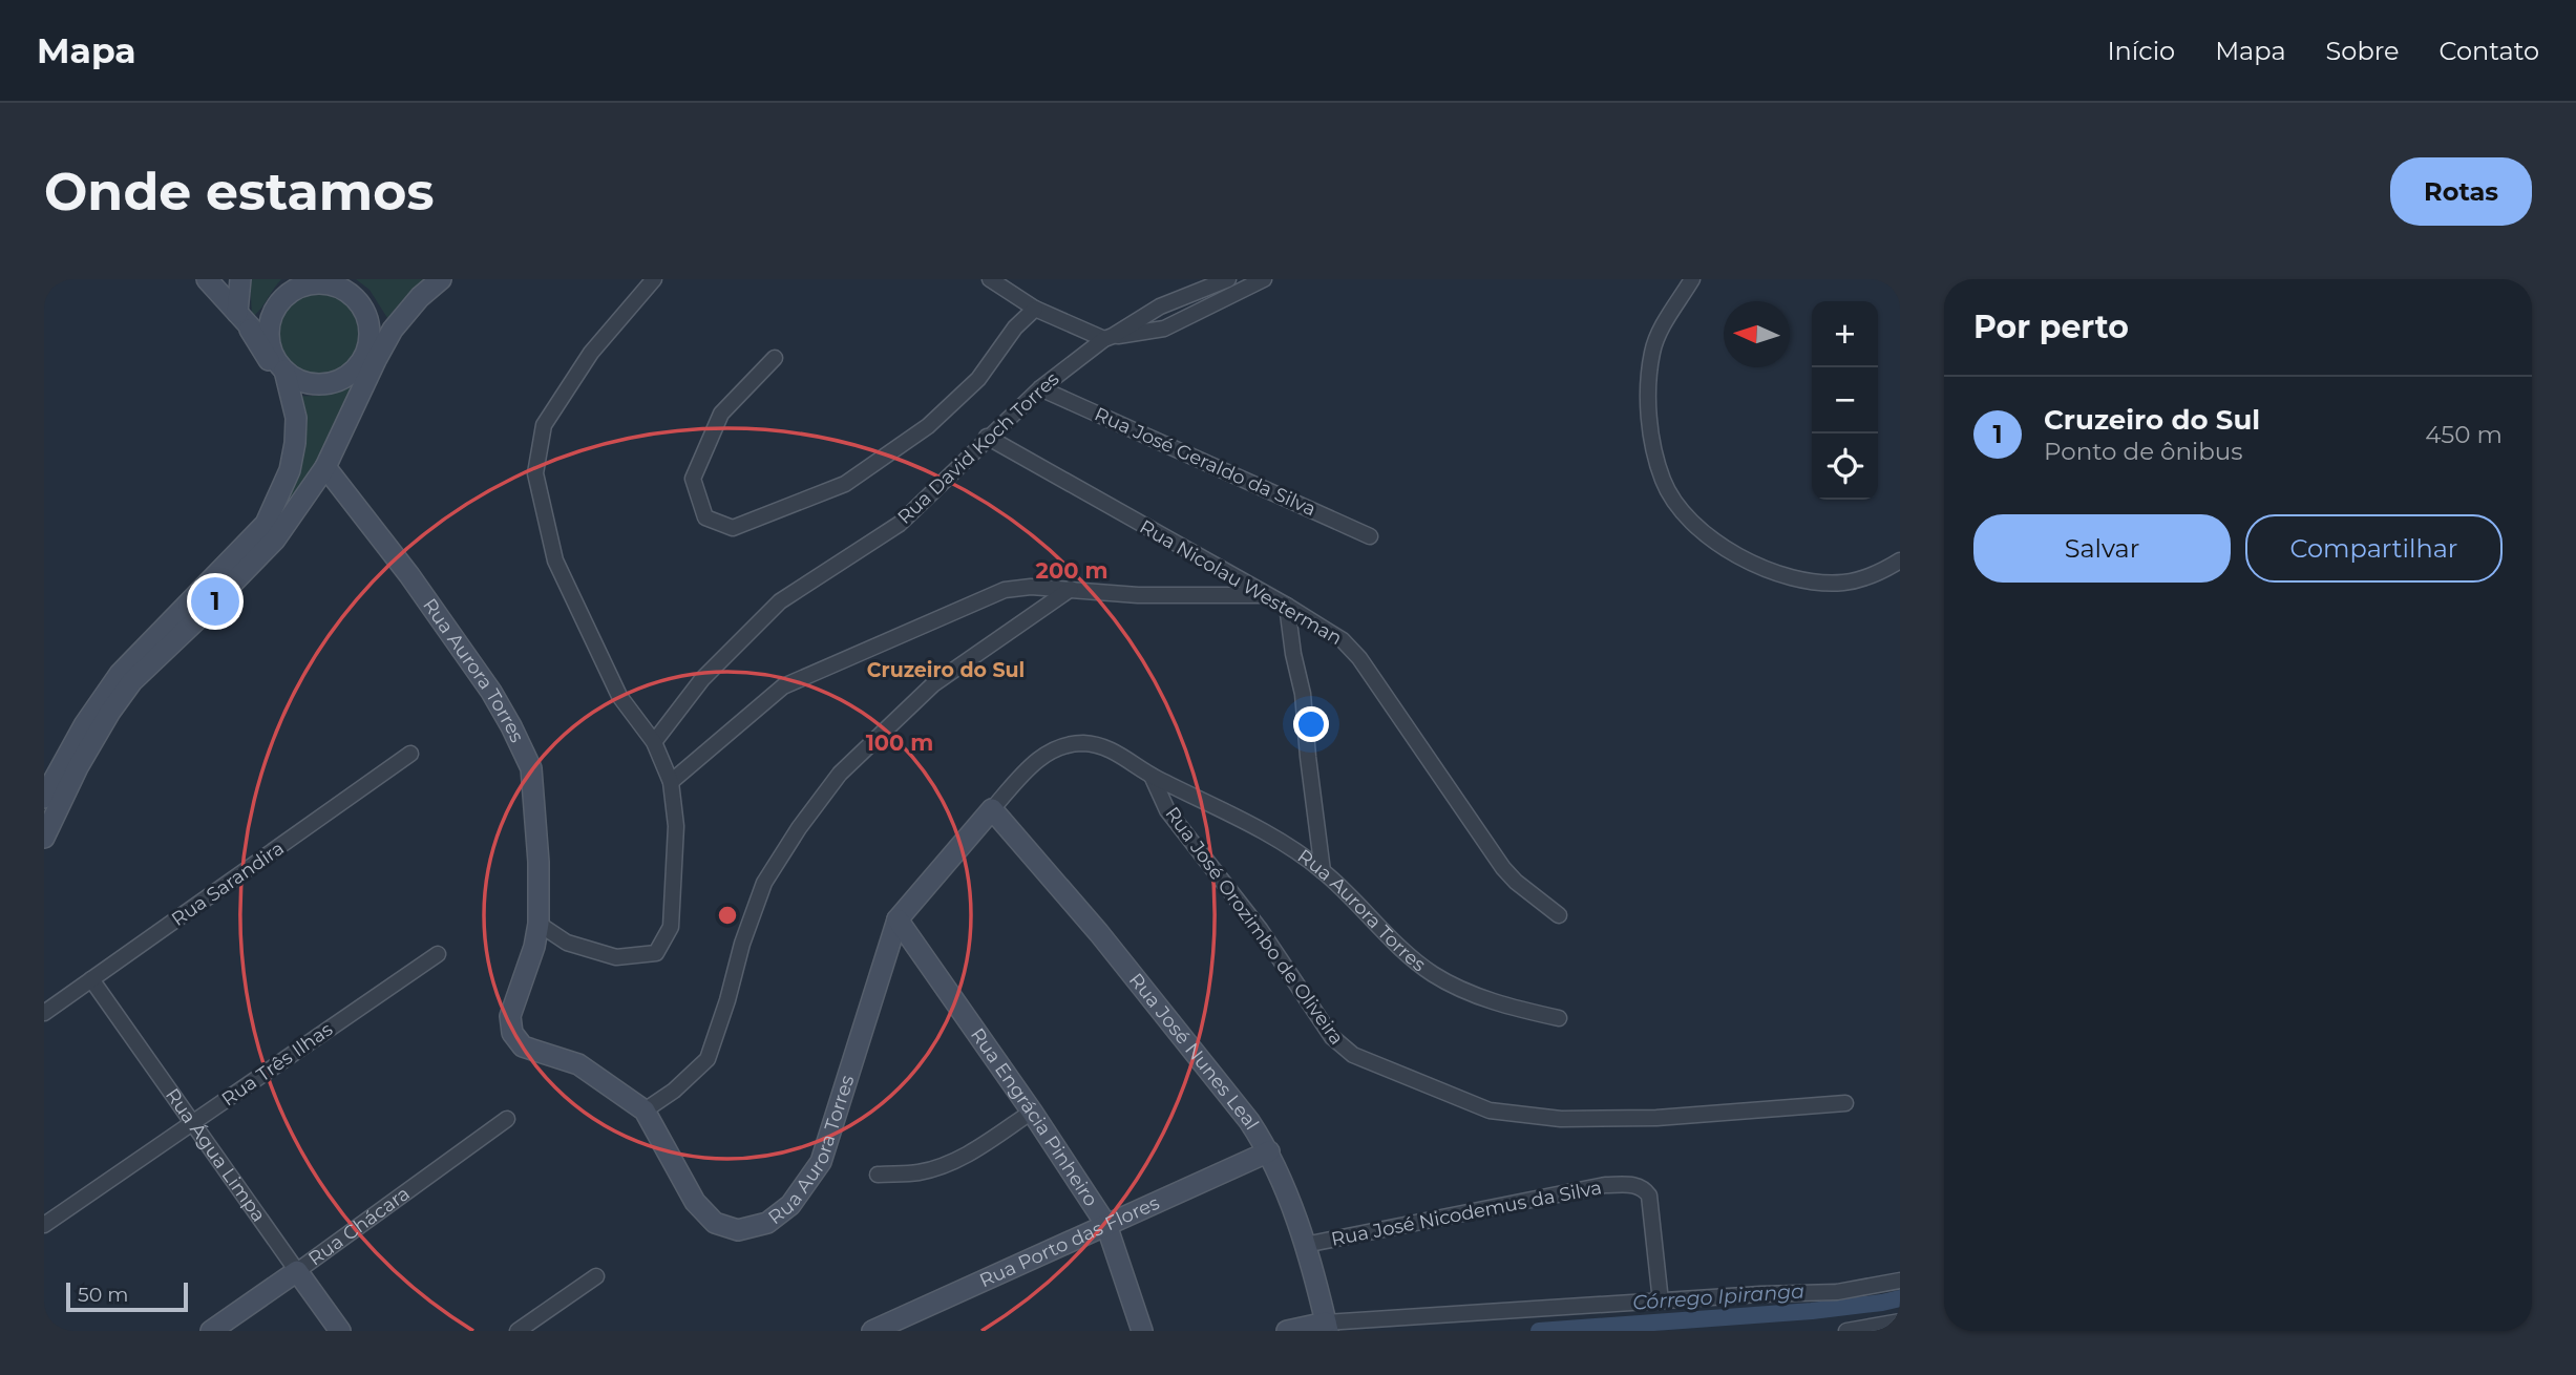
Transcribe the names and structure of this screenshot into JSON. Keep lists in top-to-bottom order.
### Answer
{
  "streets": {
    "street": [
      "Rua David Koch Torres",
      "Rua José Geraldo da Silva",
      "Rua Nicolau Westerman",
      "Rua Aurora Torres",
      "Rua Sarandira",
      "Rua José Orozimbo de Oliveira",
      "Rua José Nunes Leal",
      "Rua Três Ilhas",
      "Rua Engrácia Pinheiro",
      "Rua Água Limpa",
      "Rua José Nicodemus da Silva",
      "Rua Chácara",
      "Rua Porto das Flores"
    ]
  },
  "crossings": [
    ["Rua David Koch Torres", "Rua José Geraldo da Silva"],
    ["Rua David Koch Torres", "Rua Nicolau Westerman"],
    ["Rua Aurora Torres", "Rua José Orozimbo de Oliveira"],
    ["Rua Aurora Torres", "Rua José Nunes Leal"],
    ["Rua Aurora Torres", "Rua Engrácia Pinheiro"],
    ["Rua Sarandira", "Rua Água Limpa"],
    ["Rua José Nunes Leal", "Rua José Nicodemus da Silva"],
    ["Rua José Nunes Leal", "Rua Porto das Flores"],
    ["Rua Três Ilhas", "Rua Água Limpa"],
    ["Rua Engrácia Pinheiro", "Rua Porto das Flores"],
    ["Rua Água Limpa", "Rua Chácara"]
  ],
  "districts": ["Cruzeiro do Sul"],
  "water": ["Córrego Ipiranga"],
  "scale_bar": "50 m",
  "north": "left",
  "page": {
    "header": "Mapa",
    "nav": [
      "Início",
      "Mapa",
      "Sobre",
      "Contato"
    ],
    "buttons": [
      "Rotas",
      ["Salvar", "Compartilhar"]
    ],
    "title": "Onde estamos",
    "heading": "Por perto",
    "map_buttons": ["+", "−"],
    "list": [
      {
        "mark": "1",
        "name": "Cruzeiro do Sul",
        "note": "Ponto de ônibus",
        "value": "450 m"
      }
    ],
    "pins": "1",
    "scale": "50 m"
  },
  "rings": ["200 m", "100 m"]
}
